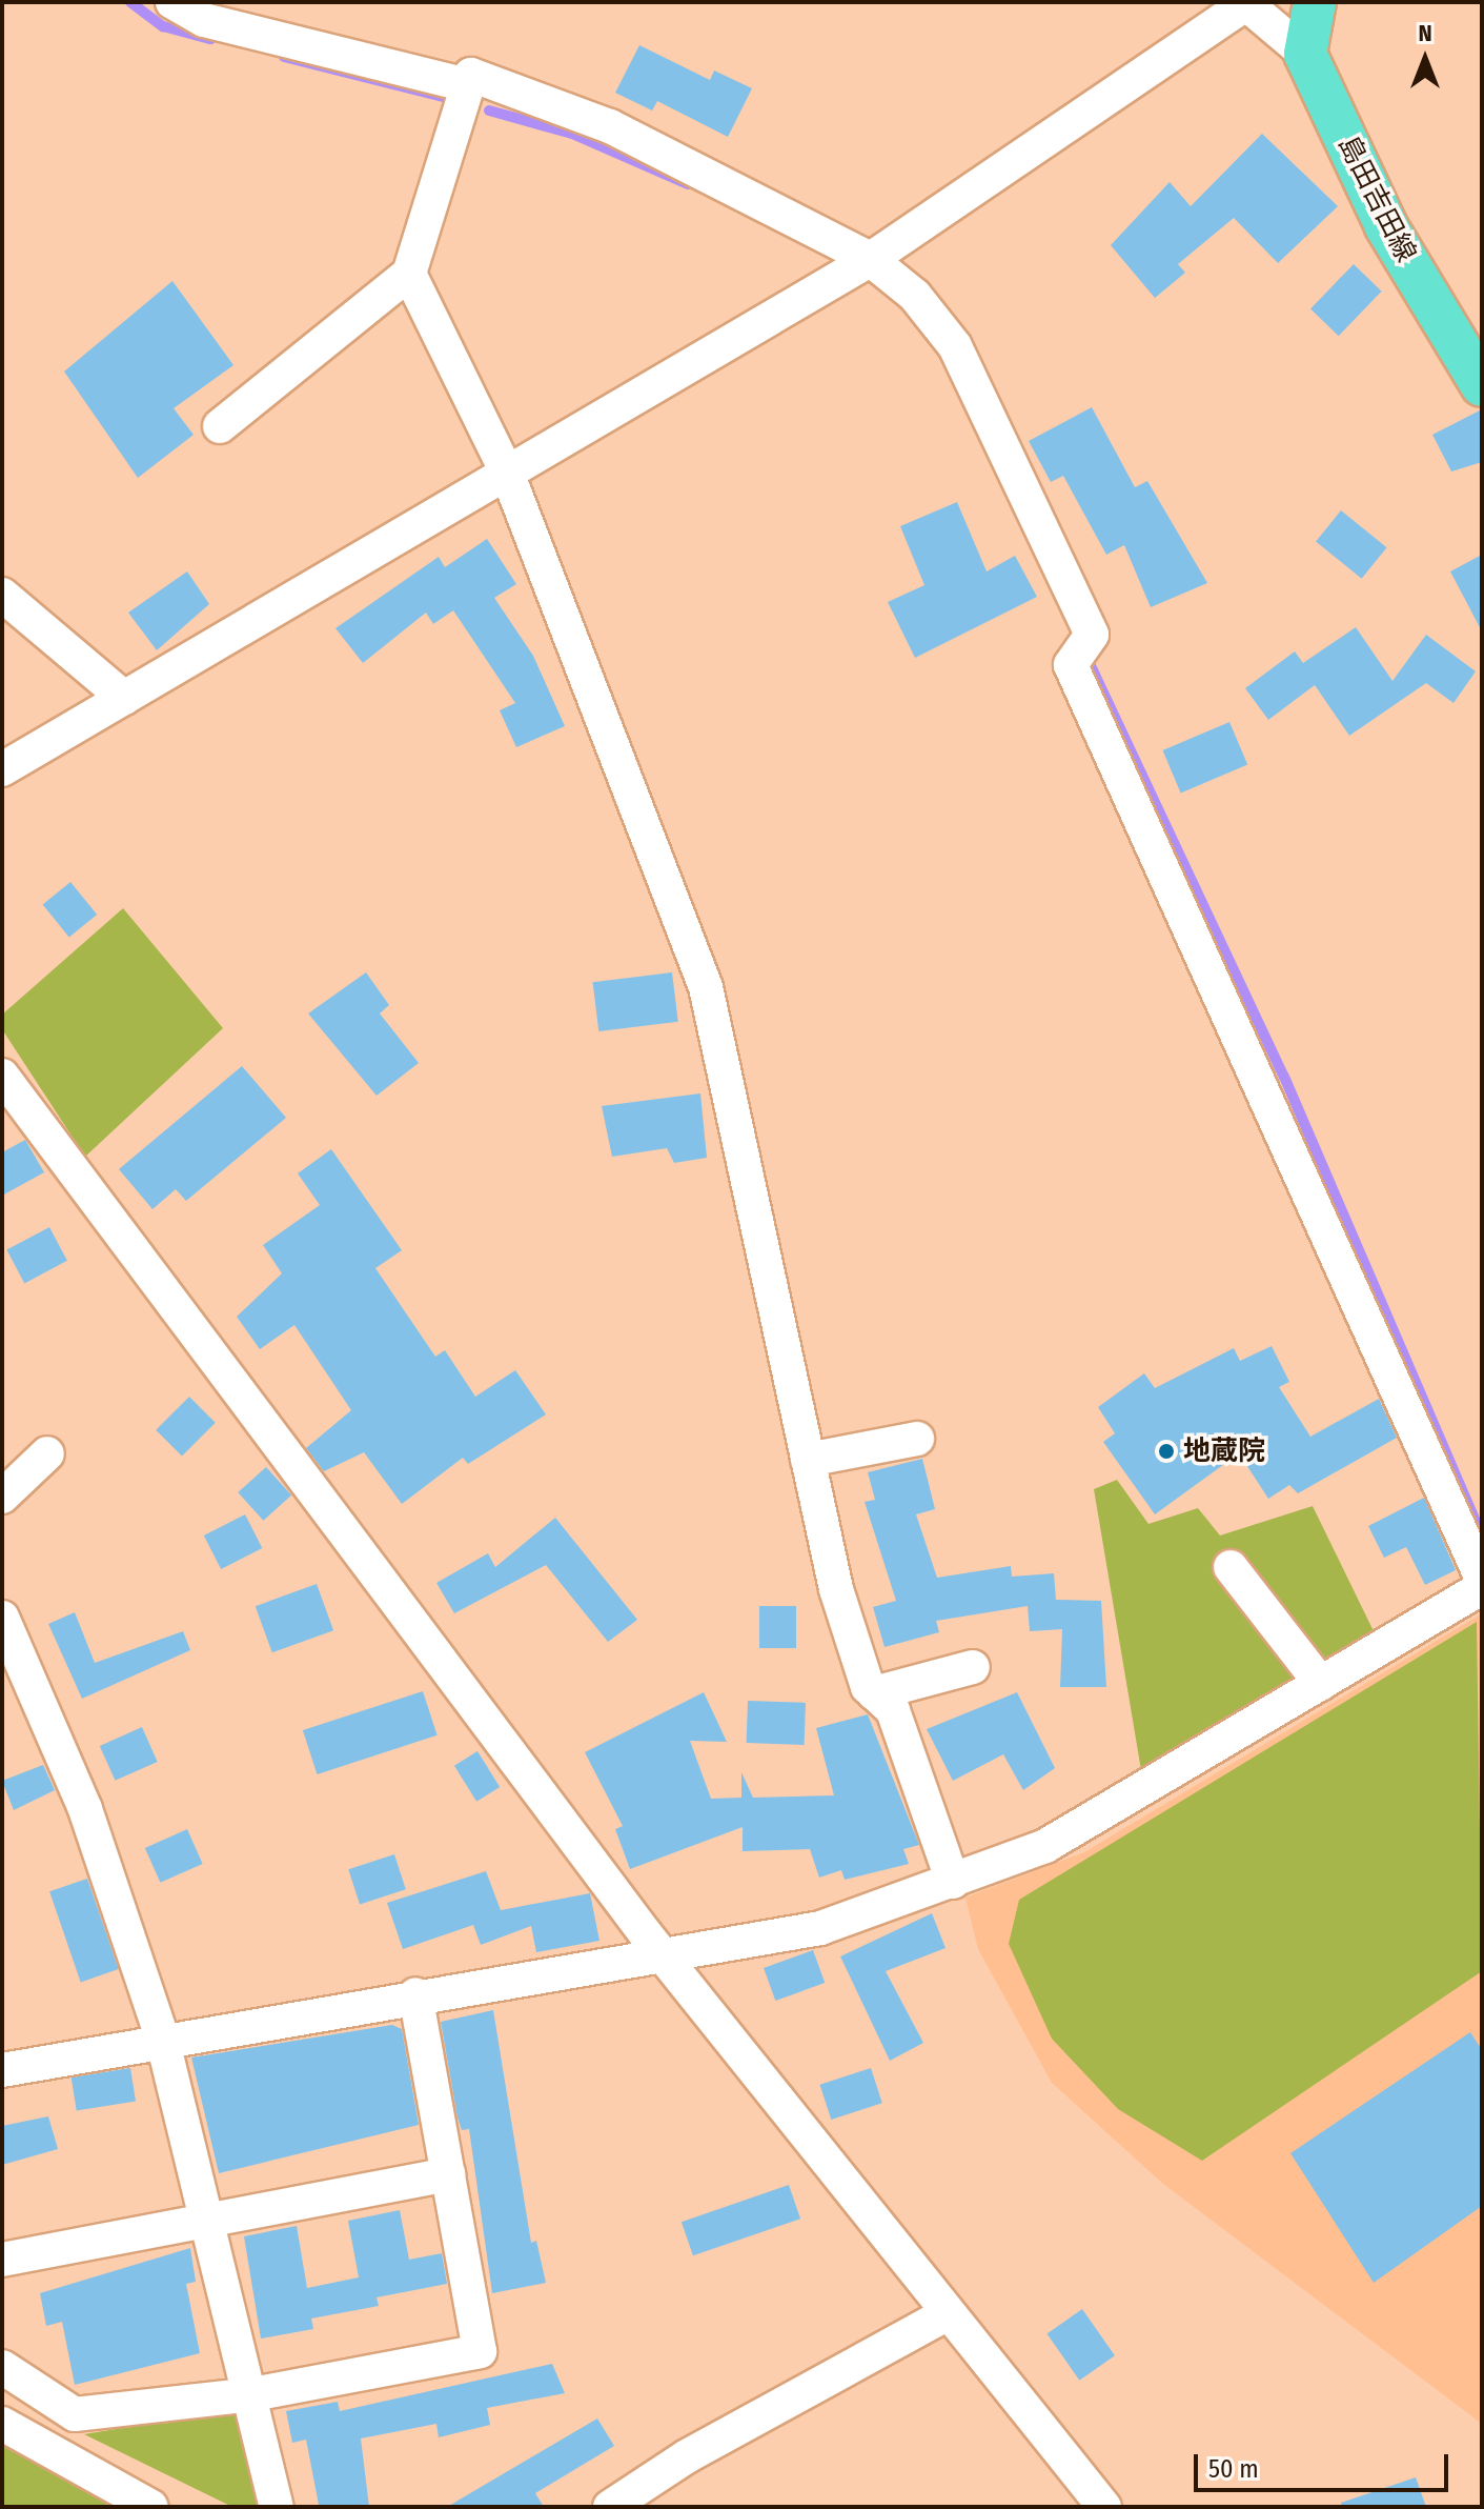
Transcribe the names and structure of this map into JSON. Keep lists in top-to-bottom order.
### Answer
{
  "streets": {
    "main road": ["島田吉田線"]
  },
  "places": ["地蔵院"],
  "scale_bar": "50 m",
  "north": "top"
}
